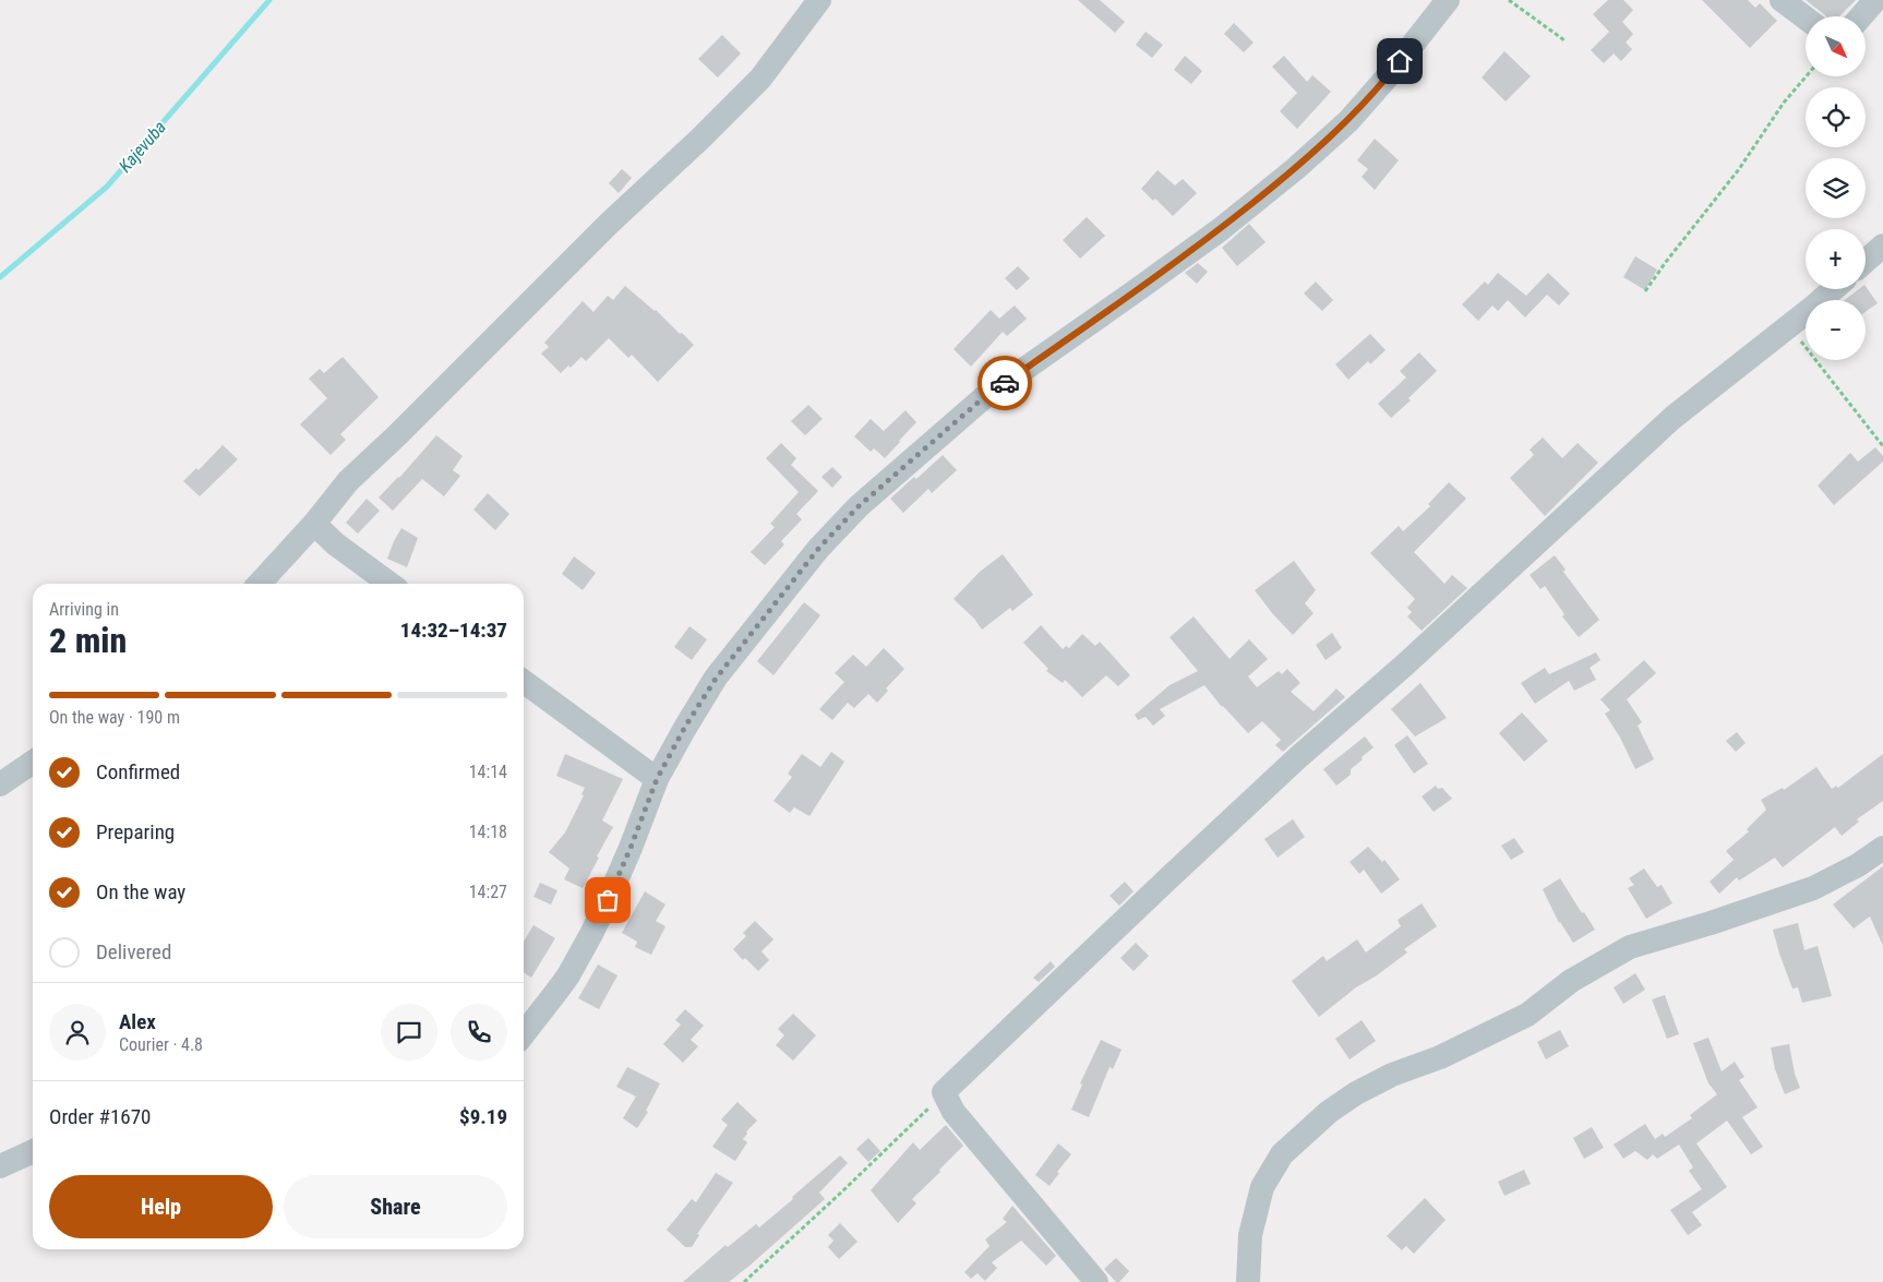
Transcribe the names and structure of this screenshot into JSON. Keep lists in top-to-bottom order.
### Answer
{
  "water": ["Kajevuba"],
  "north": "bottom right",
  "page": {
    "map_buttons": ["+", "−"],
    "heading": ["2 min", "Arriving in", "14:32–14:37"],
    "panel": [
      "Alex",
      "Courier · 4.8",
      "Order #1670",
      "$9.19"
    ],
    "bar": "On the way · 190 m",
    "list": [
      ["Confirmed", "14:14"],
      ["Preparing", "14:18"],
      ["On the way", "14:27"],
      "Delivered"
    ],
    "buttons": ["Help", "Share"]
  }
}
